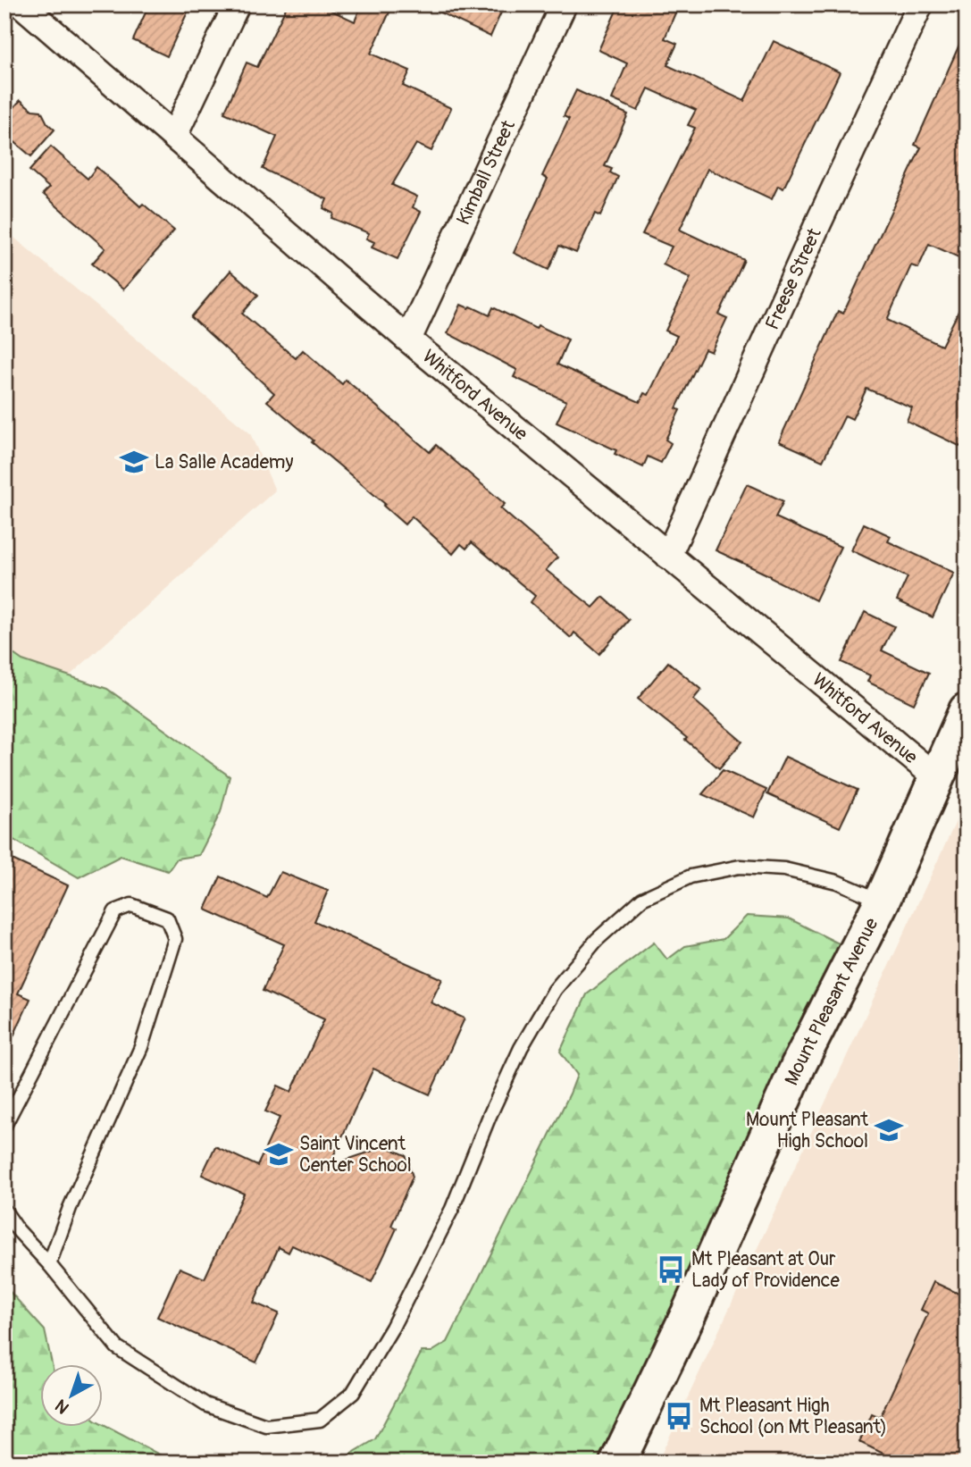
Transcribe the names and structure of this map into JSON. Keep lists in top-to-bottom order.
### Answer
{
  "streets": {
    "main road": ["Mount Pleasant Avenue"],
    "street": ["Kimball Street", "Freese Street", "Whitford Avenue"]
  },
  "crossings": [
    ["Kimball Street", "Whitford Avenue"],
    ["Freese Street", "Whitford Avenue"],
    ["Whitford Avenue", "Mount Pleasant Avenue"]
  ],
  "places": {
    "school or university": ["La Salle Academy", "Mount Pleasant High School", "Saint Vincent Center School"],
    "bus stop": ["Mt Pleasant at Our Lady of Providence", "Mt Pleasant High School (on Mt Pleasant)"]
  },
  "north": "bottom left"
}
